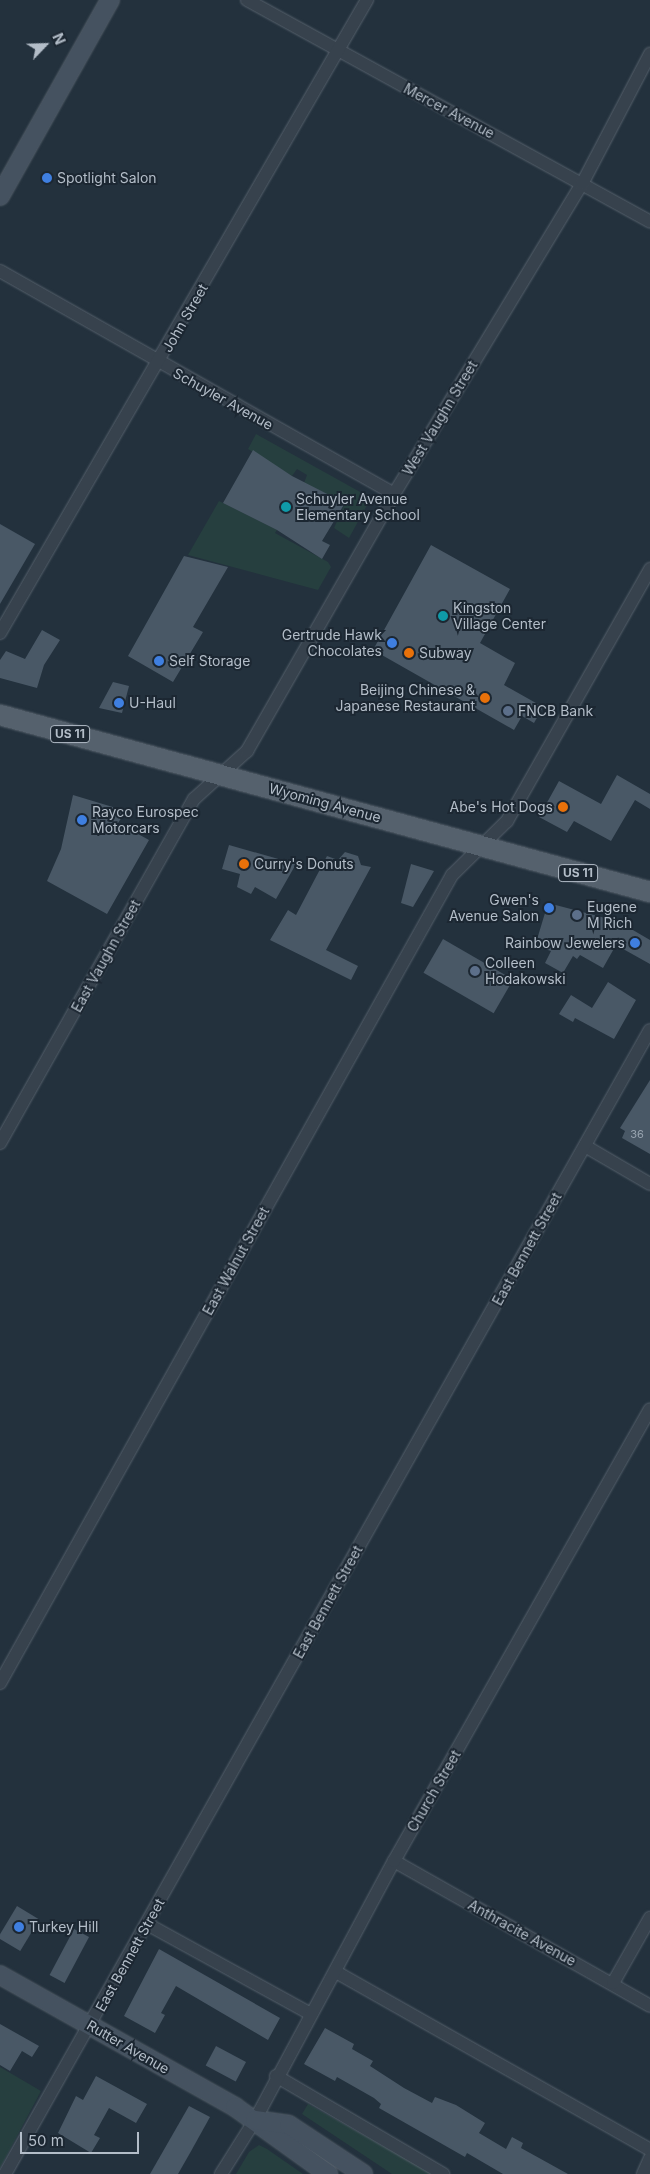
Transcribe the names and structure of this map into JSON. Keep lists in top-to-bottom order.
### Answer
{
  "streets": {
    "main road": ["US 11", "Wyoming Avenue", "Rutter Avenue"],
    "street": [
      "Mercer Avenue",
      "John Street",
      "Schuyler Avenue",
      "West Vaughn Street",
      "East Vaughn Street",
      "East Bennett Street",
      "East Walnut Street",
      "Church Street",
      "Anthracite Avenue"
    ]
  },
  "crossings": [
    ["Mercer Avenue", "John Street"],
    ["Mercer Avenue", "West Vaughn Street"],
    ["John Street", "Schuyler Avenue"],
    ["Schuyler Avenue", "West Vaughn Street"],
    ["West Vaughn Street", "Wyoming Avenue"],
    ["West Vaughn Street", "East Vaughn Street"],
    ["Wyoming Avenue", "East Vaughn Street"],
    ["Wyoming Avenue", "East Walnut Street"],
    ["East Bennett Street", "Rutter Avenue"],
    ["Church Street", "Anthracite Avenue"],
    ["Church Street", "Rutter Avenue"]
  ],
  "places": [
    "Spotlight Salon",
    "Schuyler Avenue Elementary School",
    "Kingston Village Center",
    "Gertrude Hawk Chocolates",
    "Subway",
    "Self Storage",
    "Beijing Chinese & Japanese Restaurant",
    "U-Haul",
    "FNCB Bank",
    "Abe's Hot Dogs",
    "Rayco Eurospec Motorcars",
    "Curry's Donuts",
    "Gwen's Avenue Salon",
    "Eugene M Rich",
    "Rainbow Jewelers",
    "Colleen Hodakowski",
    "Turkey Hill"
  ],
  "house_numbers": ["36"],
  "scale_bar": "50 m",
  "north": "top right"
}
